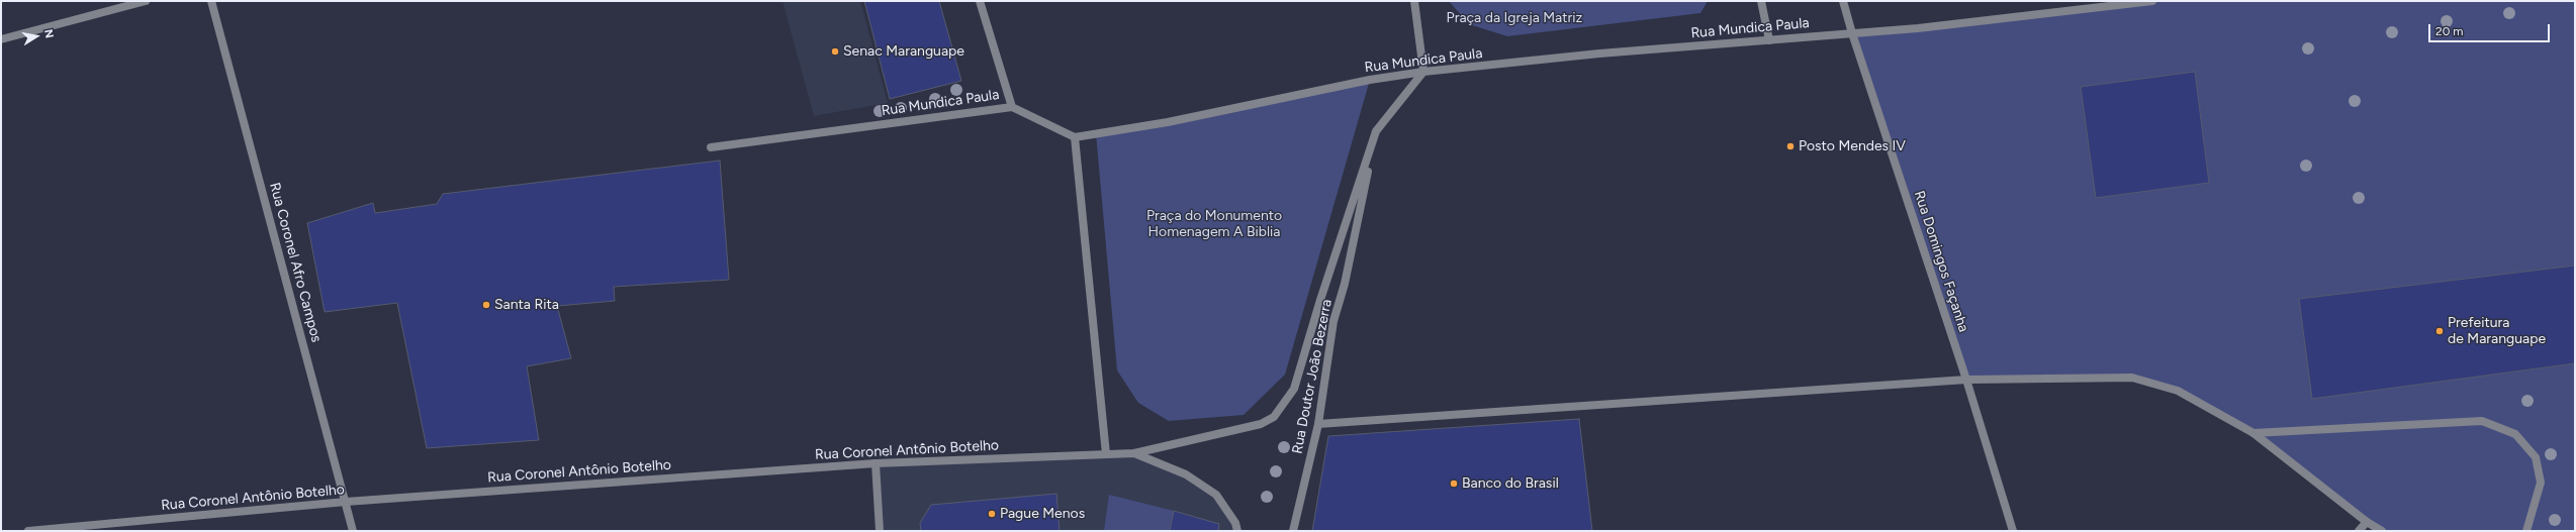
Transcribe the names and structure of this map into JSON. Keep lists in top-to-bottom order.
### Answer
{
  "streets": {
    "street": [
      "Rua Mundica Paula",
      "Rua Domingos Façanha",
      "Rua Coronel Afro Campos",
      "Rua Doutor João Bezerra",
      "Rua Coronel Antônio Botelho"
    ]
  },
  "crossings": [
    ["Rua Mundica Paula", "Rua Domingos Façanha"],
    ["Rua Mundica Paula", "Rua Doutor João Bezerra"],
    ["Rua Coronel Afro Campos", "Rua Coronel Antônio Botelho"],
    ["Rua Doutor João Bezerra", "Rua Coronel Antônio Botelho"]
  ],
  "parks": ["Praça da Igreja Matriz", "Praça do Monumento Homenagem A Biblia"],
  "places": [
    "Senac Maranguape",
    "Posto Mendes IV",
    "Santa Rita",
    "Prefeitura de Maranguape",
    "Banco do Brasil",
    "Pague Menos"
  ],
  "scale_bar": "20 m",
  "north": "right"
}
